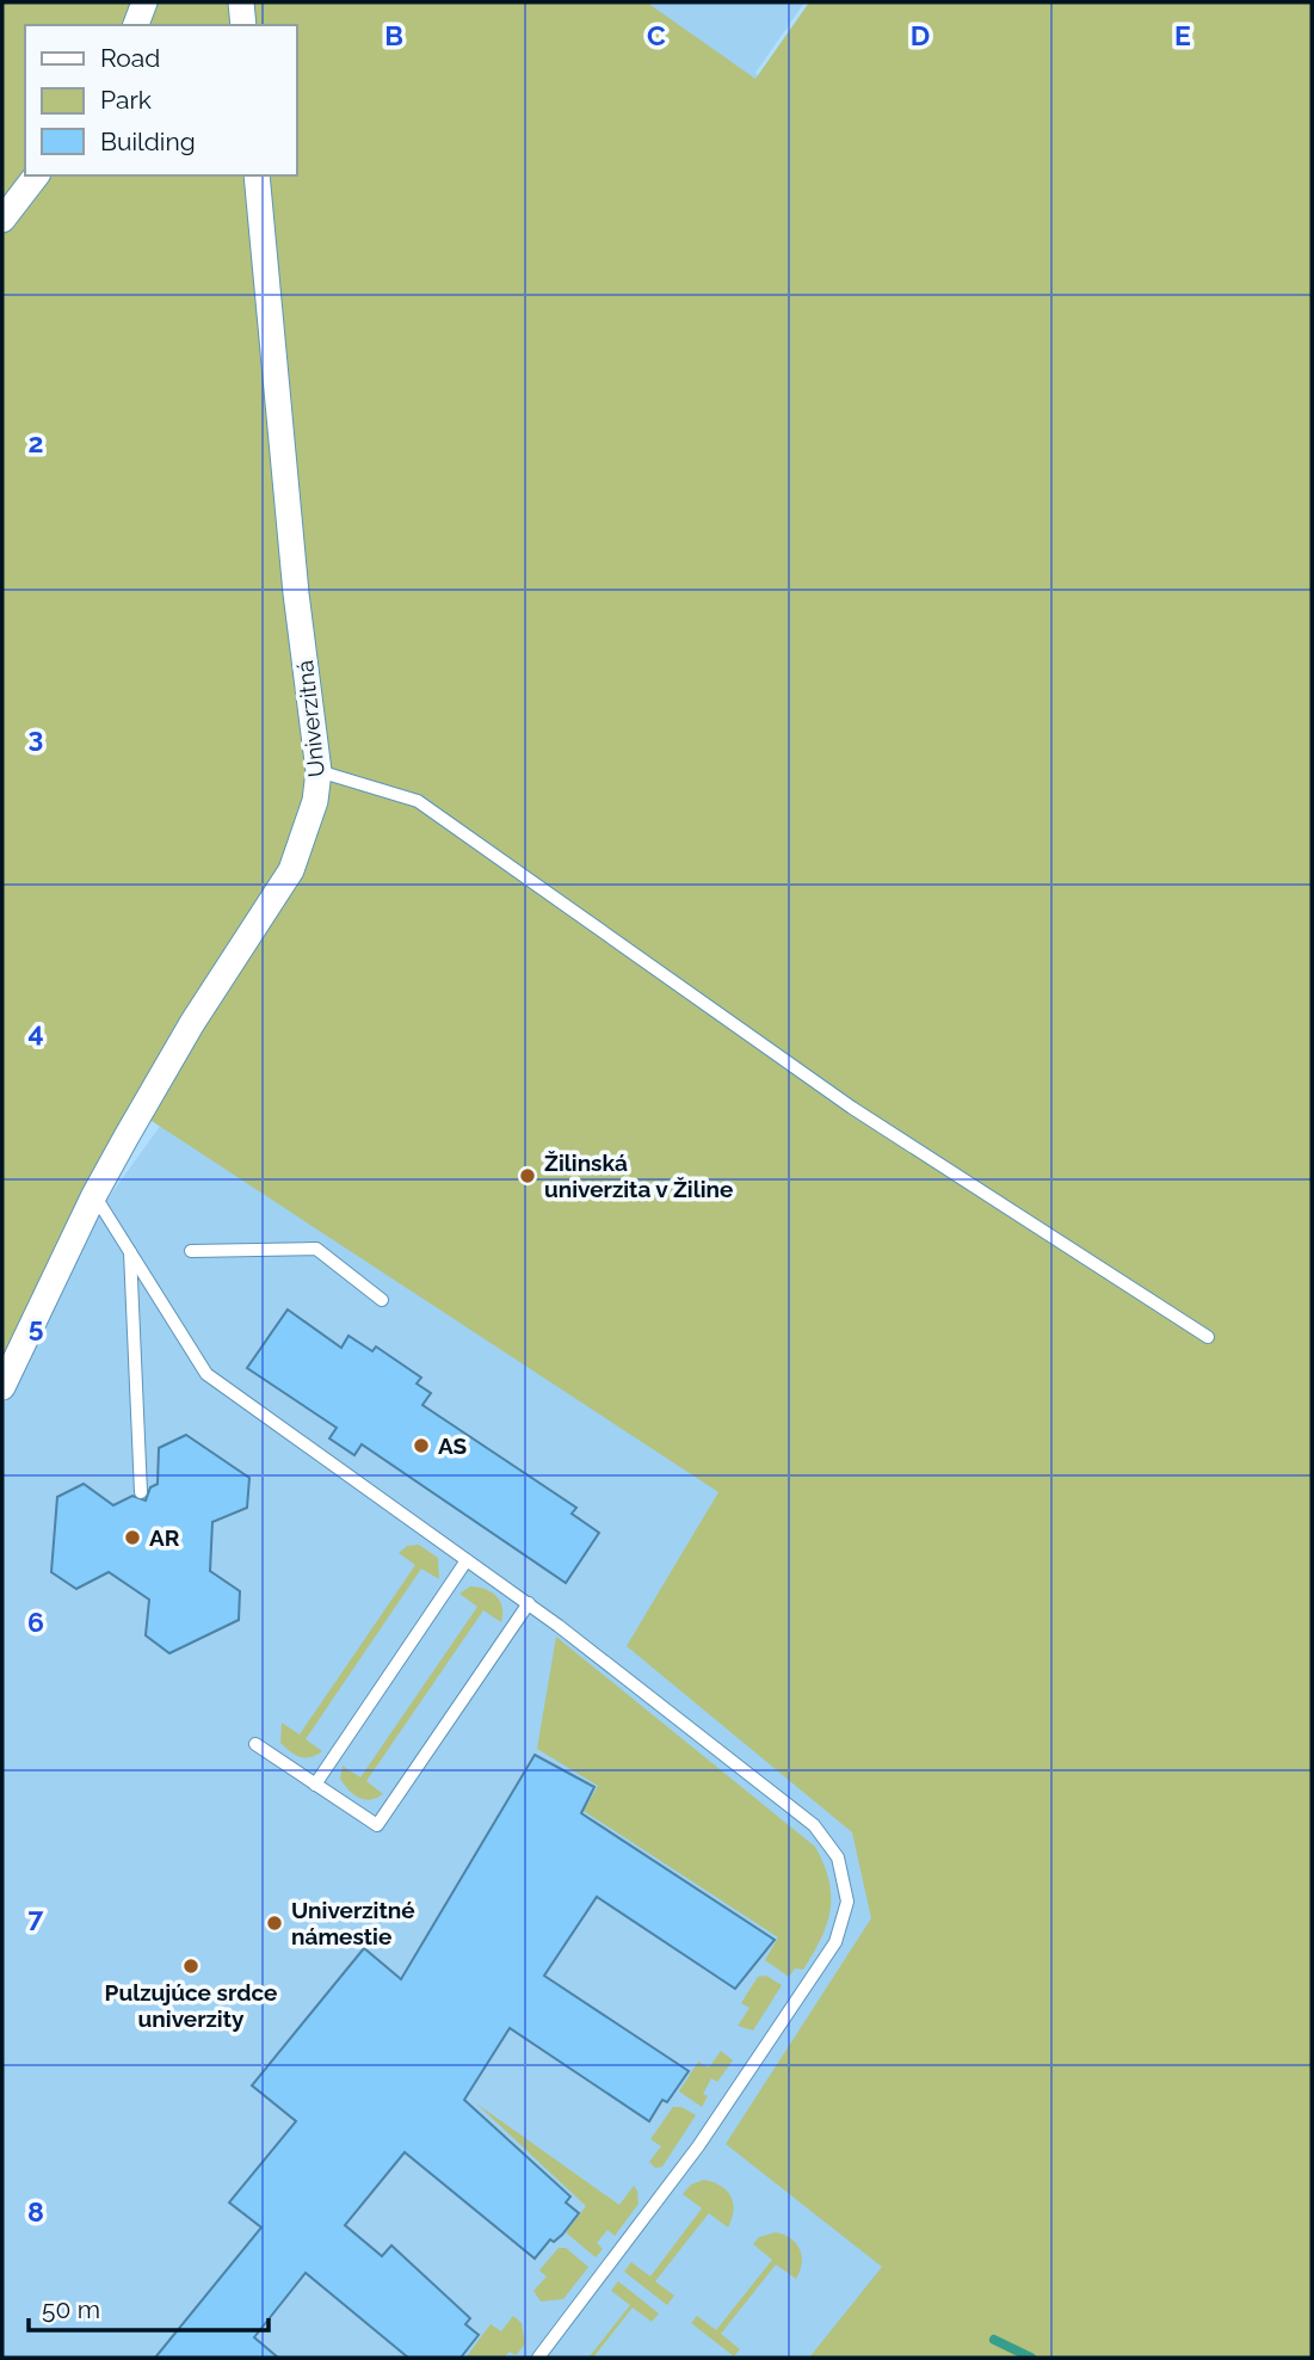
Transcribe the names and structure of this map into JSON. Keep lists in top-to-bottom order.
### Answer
{
  "streets": {
    "street": ["Univerzitná"]
  },
  "places": [
    "Žilinská univerzita v Žiline",
    "AS",
    "AR",
    "Univerzitné námestie",
    "Pulzujúce srdce univerzity"
  ],
  "legend": ["Road", "Park", "Building"],
  "scale_bar": "50 m",
  "grid": {
    "columns": [
      "B",
      "C",
      "D",
      "E"
    ],
    "rows": [
      "2",
      "3",
      "4",
      "5",
      "6",
      "7",
      "8"
    ]
  }
}
